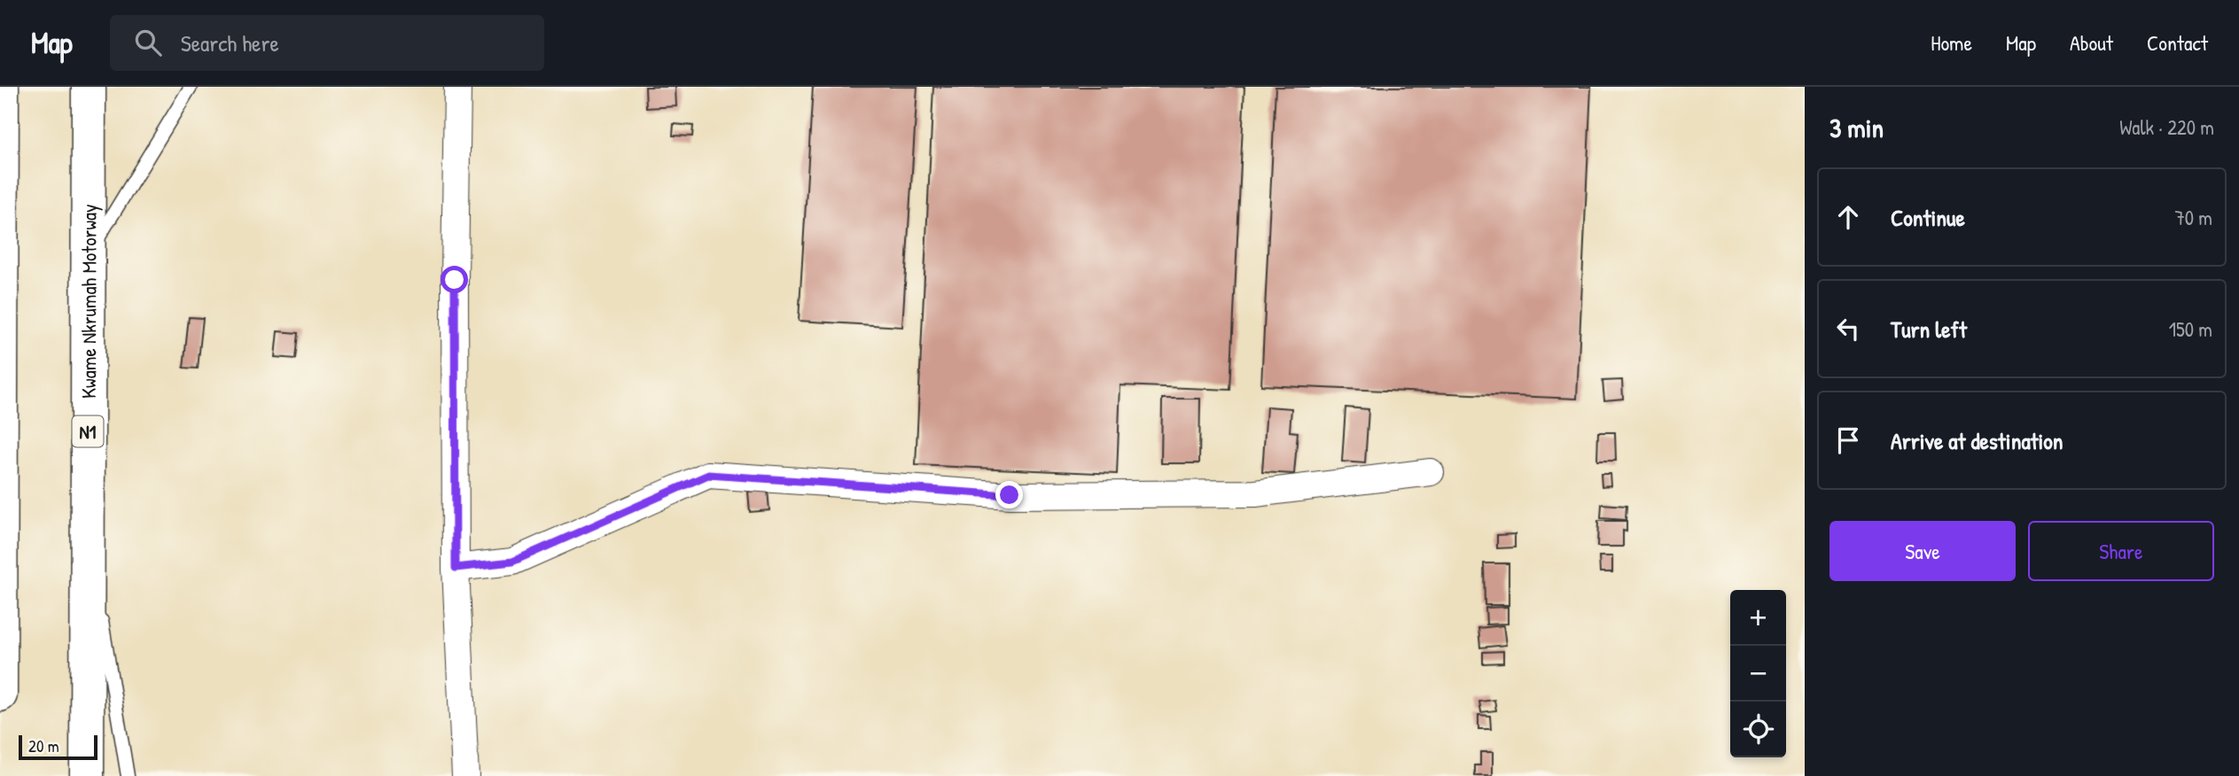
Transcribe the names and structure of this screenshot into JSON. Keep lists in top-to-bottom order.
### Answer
{
  "streets": {
    "highway": ["Kwame Nkrumah Motorway", "N1"]
  },
  "scale_bar": "20 m",
  "page": {
    "header": "Map",
    "search": "Search here",
    "nav": [
      "Home",
      "Map",
      "About",
      "Contact"
    ],
    "heading": ["3 min", "Walk · 220 m"],
    "list": [
      ["Continue", "70 m"],
      ["Turn left", "150 m"],
      "Arrive at destination"
    ],
    "buttons": ["Save", "Share"],
    "map_buttons": ["+", "−"],
    "scale": "20 m"
  }
}
